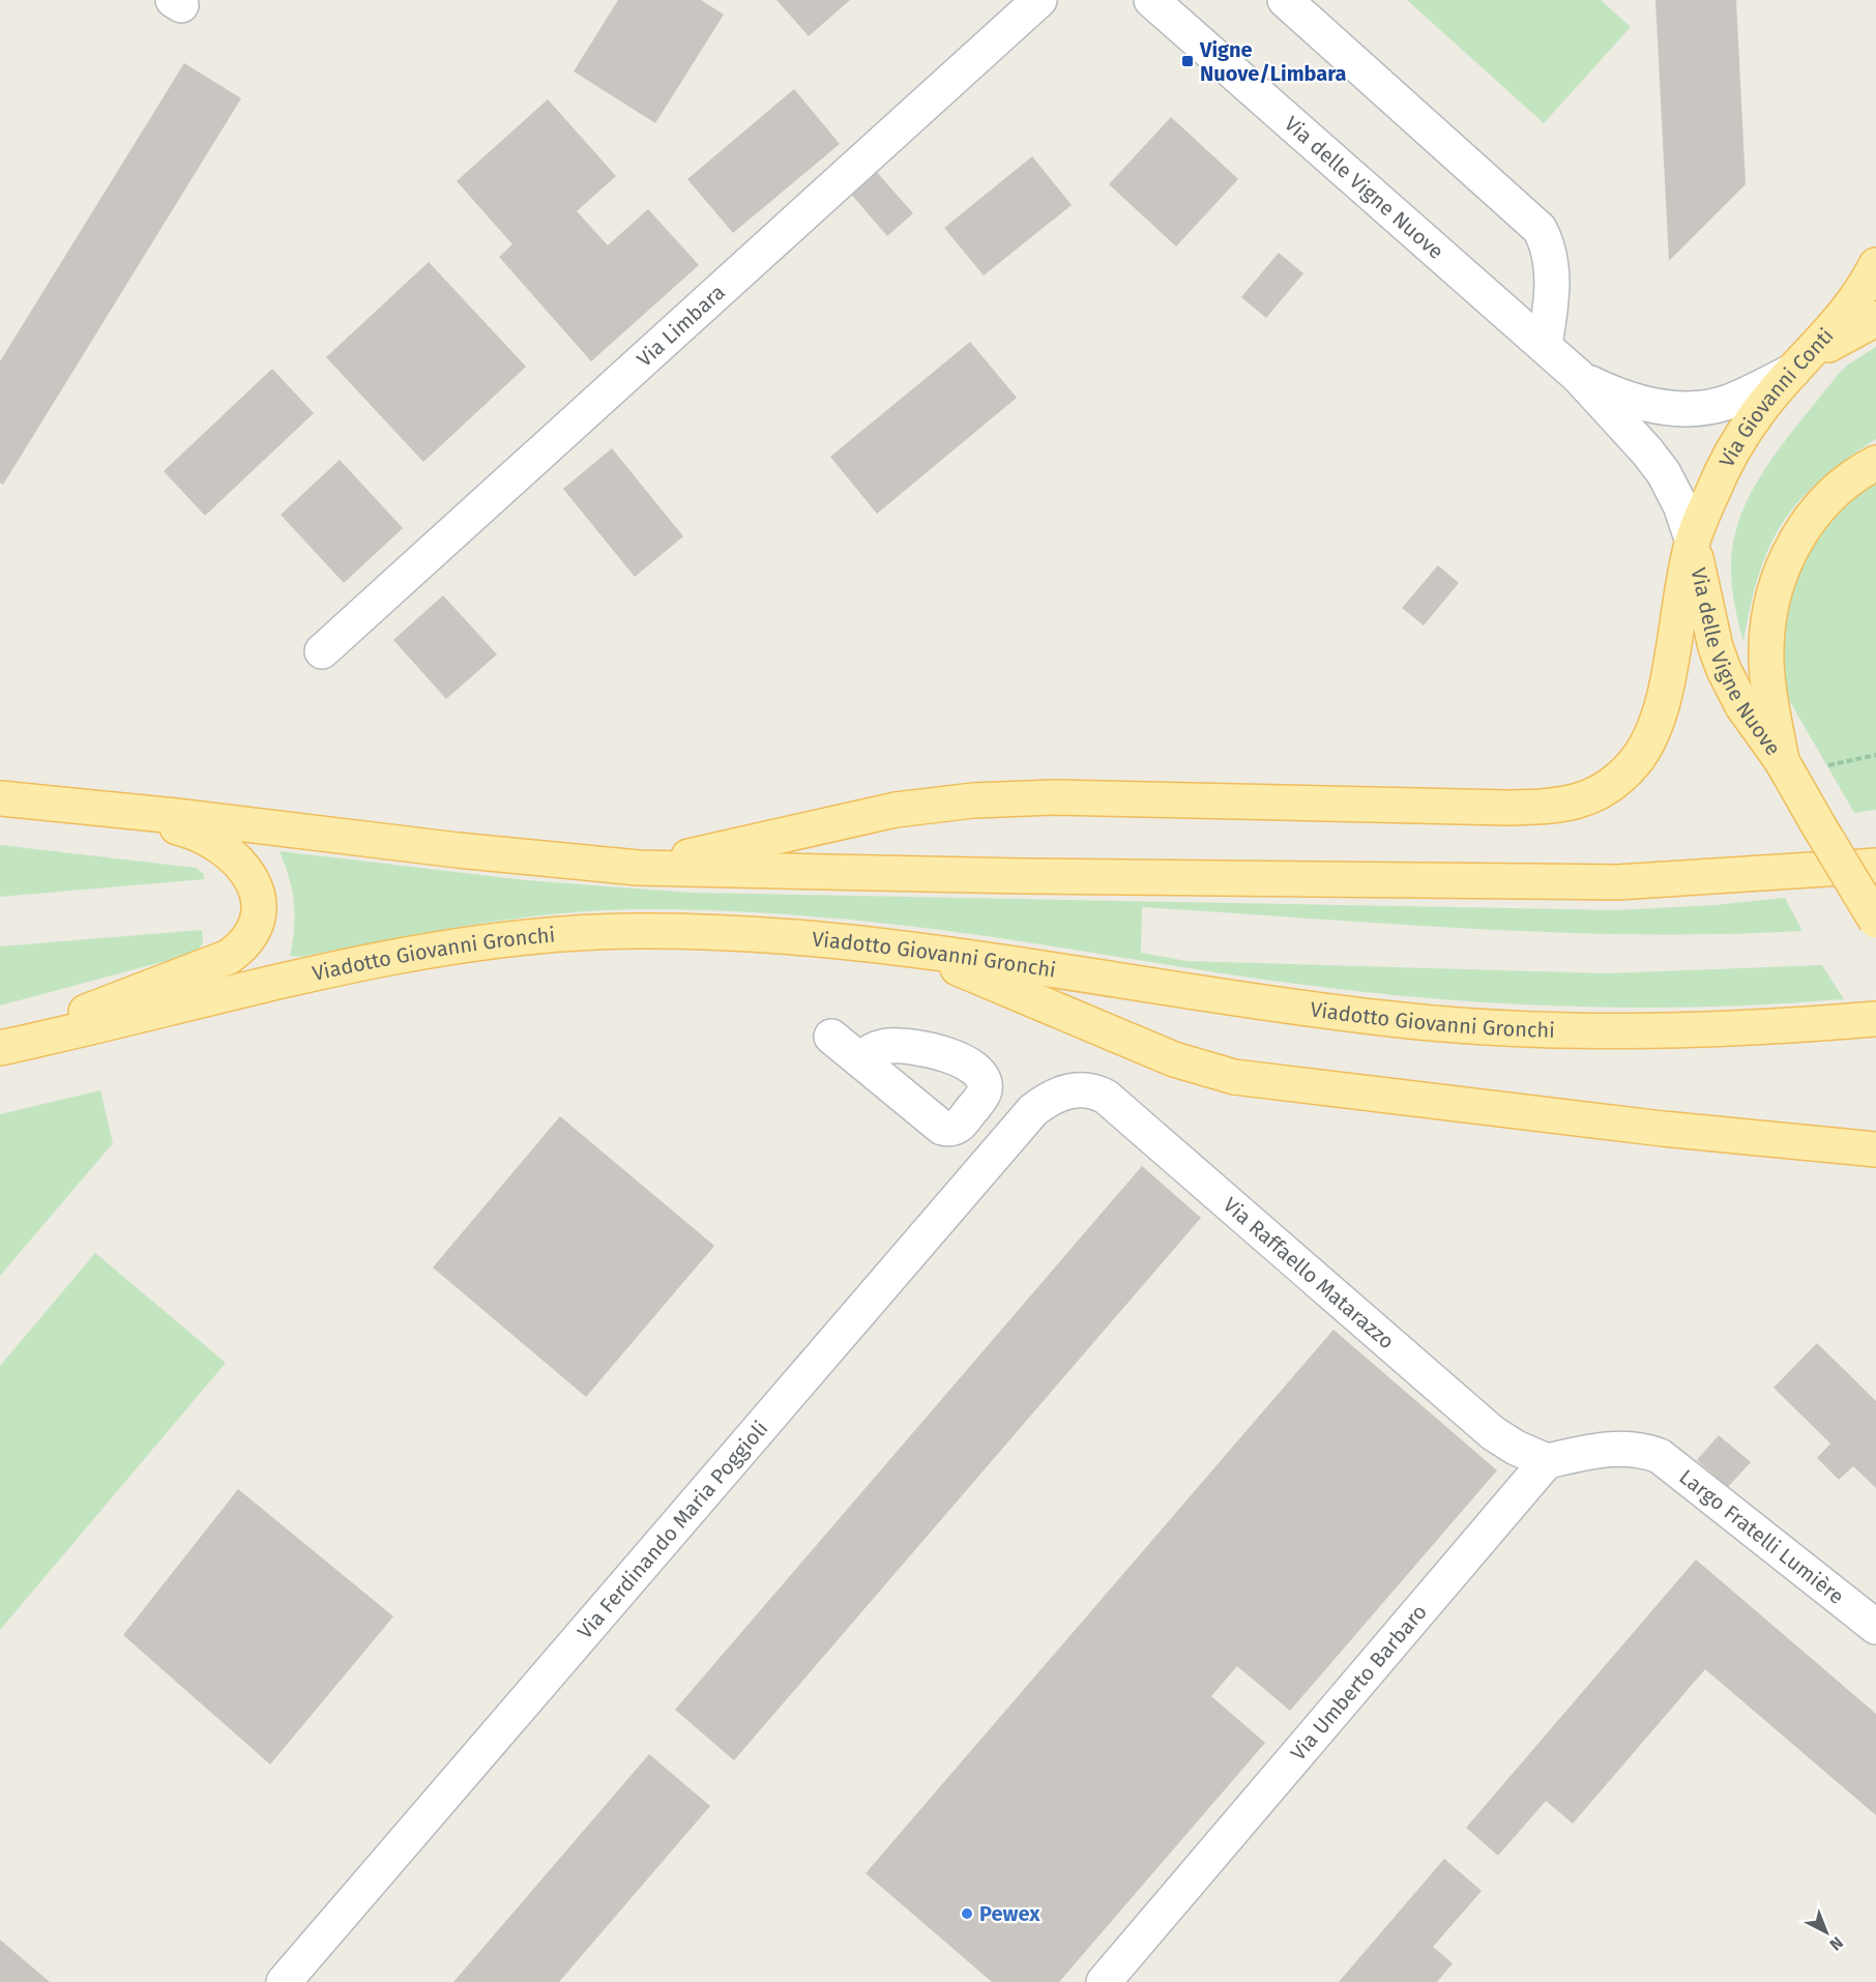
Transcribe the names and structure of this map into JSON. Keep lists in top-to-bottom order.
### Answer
{
  "streets": {
    "main road": ["Via delle Vigne Nuove", "Via Giovanni Conti", "Viadotto Giovanni Gronchi"],
    "street": [
      "Via Limbara",
      "Via Raffaello Matarazzo",
      "Via Ferdinando Maria Poggioli",
      "Largo Fratelli Lumière",
      "Via Umberto Barbaro"
    ]
  },
  "crossings": [
    ["Via delle Vigne Nuove", "Via Giovanni Conti"],
    ["Via Raffaello Matarazzo", "Via Ferdinando Maria Poggioli"],
    ["Via Raffaello Matarazzo", "Largo Fratelli Lumière"],
    ["Via Raffaello Matarazzo", "Via Umberto Barbaro"],
    ["Largo Fratelli Lumière", "Via Umberto Barbaro"]
  ],
  "places": {
    "transit": ["Vigne Nuove/Limbara"],
    "other": ["Pewex"]
  },
  "north": "bottom right"
}
